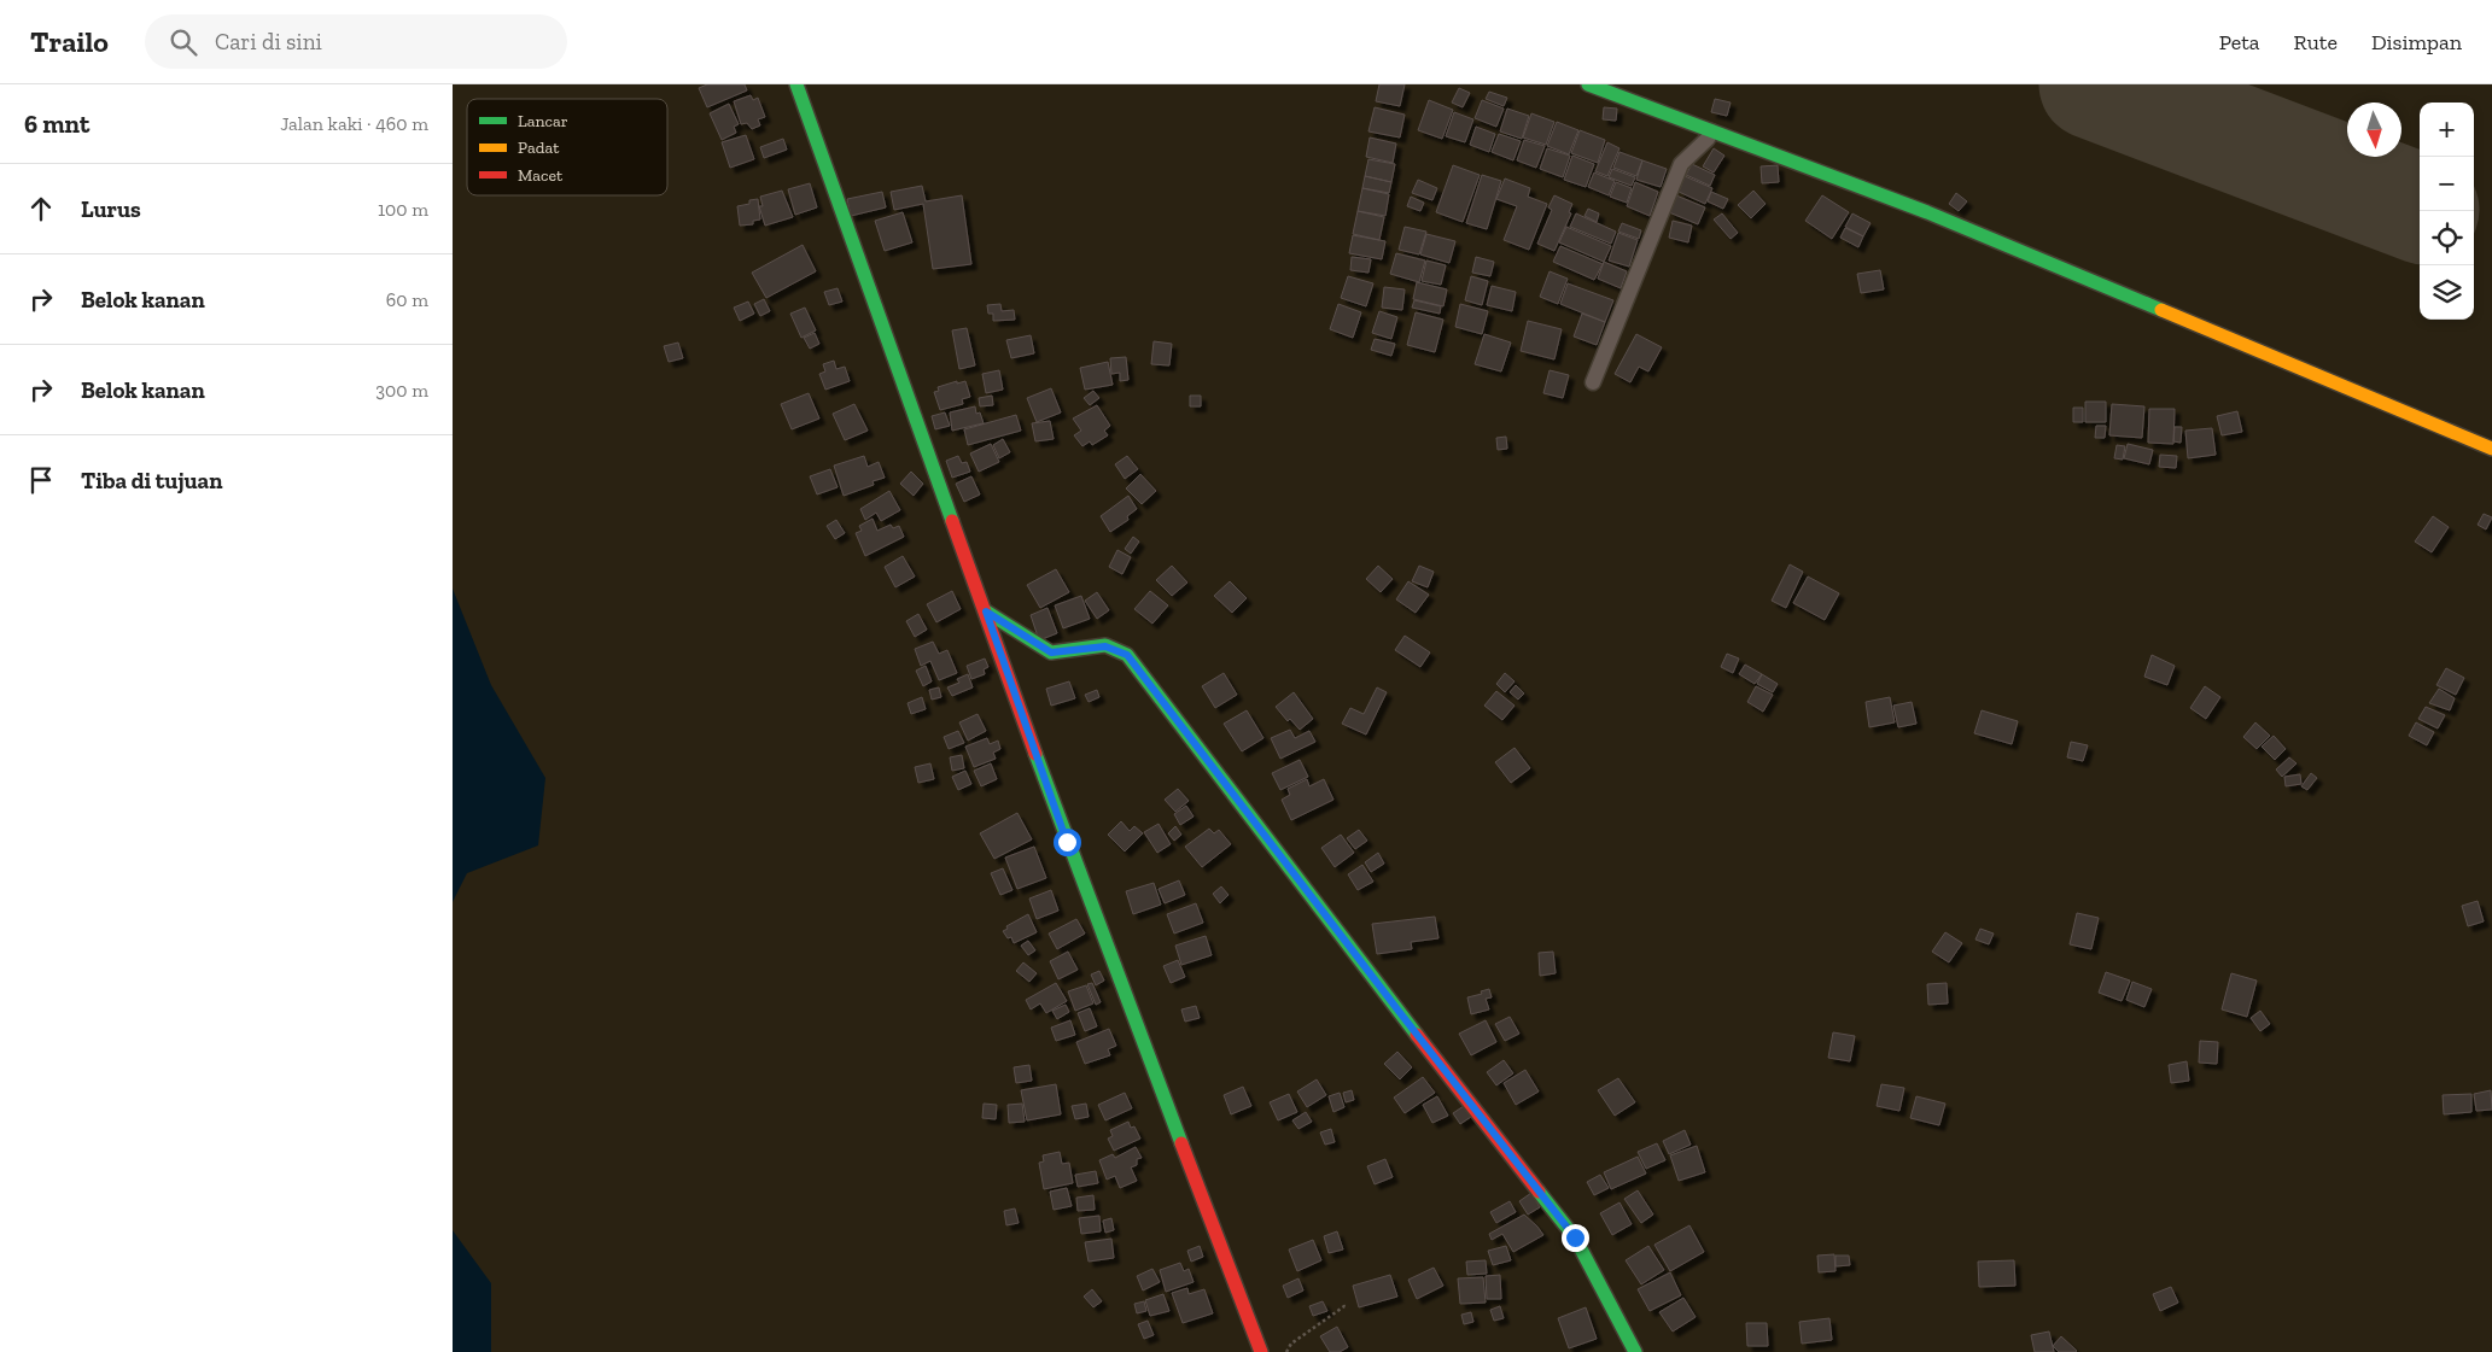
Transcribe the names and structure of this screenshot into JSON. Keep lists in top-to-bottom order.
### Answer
{
  "legend": ["Lancar", "Padat", "Macet"],
  "north": "bottom",
  "page": {
    "header": "Trailo",
    "search": "Cari di sini",
    "nav": ["Peta", "Rute", "Disimpan"],
    "heading": ["6 mnt", "Jalan kaki · 460 m"],
    "map_buttons": ["+", "−"],
    "list": [
      ["Lurus", "100 m"],
      ["Belok kanan", "60 m"],
      ["Belok kanan", "300 m"],
      "Tiba di tujuan"
    ]
  }
}
